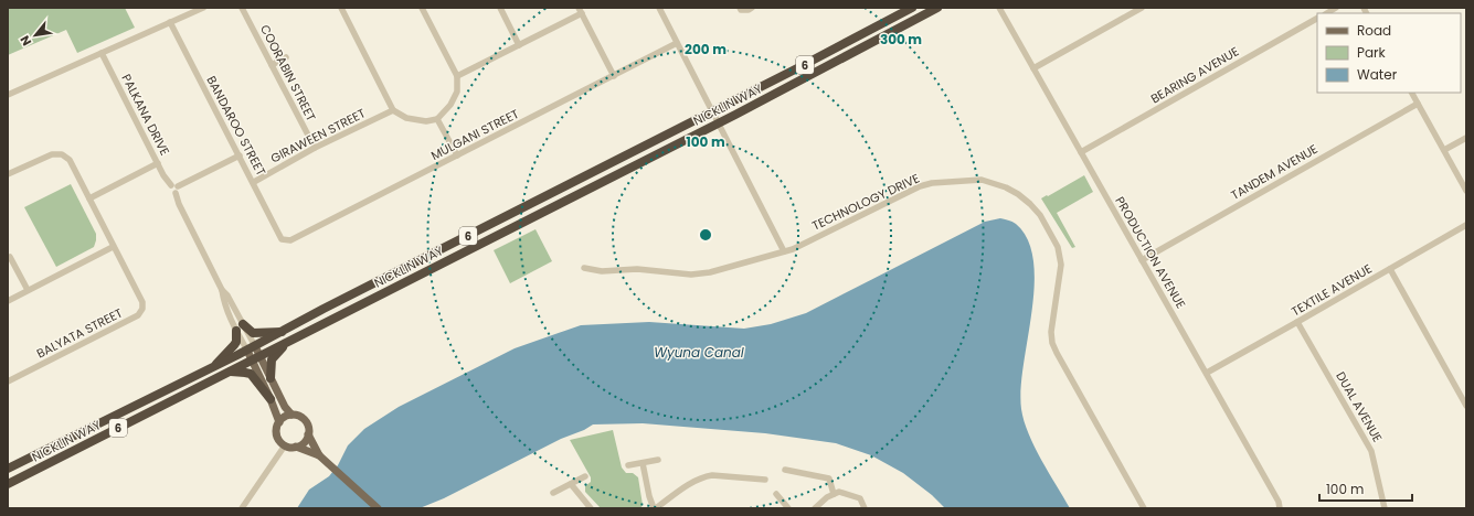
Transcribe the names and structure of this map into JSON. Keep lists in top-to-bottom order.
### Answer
{
  "streets": {
    "highway": ["6", "NICKLIN WAY"],
    "street": [
      "COORABIN STREET",
      "BEARING AVENUE",
      "PALKANA DRIVE",
      "BANDAROO STREET",
      "MULGANI STREET",
      "GIRAWEEN STREET",
      "TANDEM AVENUE",
      "TECHNOLOGY DRIVE",
      "PRODUCTION AVENUE",
      "TEXTILE AVENUE",
      "BALYATA STREET",
      "DUAL AVENUE"
    ]
  },
  "crossings": [
    ["COORABIN STREET", "GIRAWEEN STREET"],
    ["BEARING AVENUE", "PRODUCTION AVENUE"],
    ["NICKLIN WAY", "PALKANA DRIVE"],
    ["BANDAROO STREET", "MULGANI STREET"],
    ["BANDAROO STREET", "GIRAWEEN STREET"],
    ["TANDEM AVENUE", "PRODUCTION AVENUE"],
    ["PRODUCTION AVENUE", "TEXTILE AVENUE"],
    ["TEXTILE AVENUE", "DUAL AVENUE"]
  ],
  "water": ["Wyuna Canal"],
  "legend": ["Road", "Park", "Water"],
  "scale_bar": "100 m",
  "north": "bottom left",
  "rings": ["300 m", "200 m", "100 m"]
}
